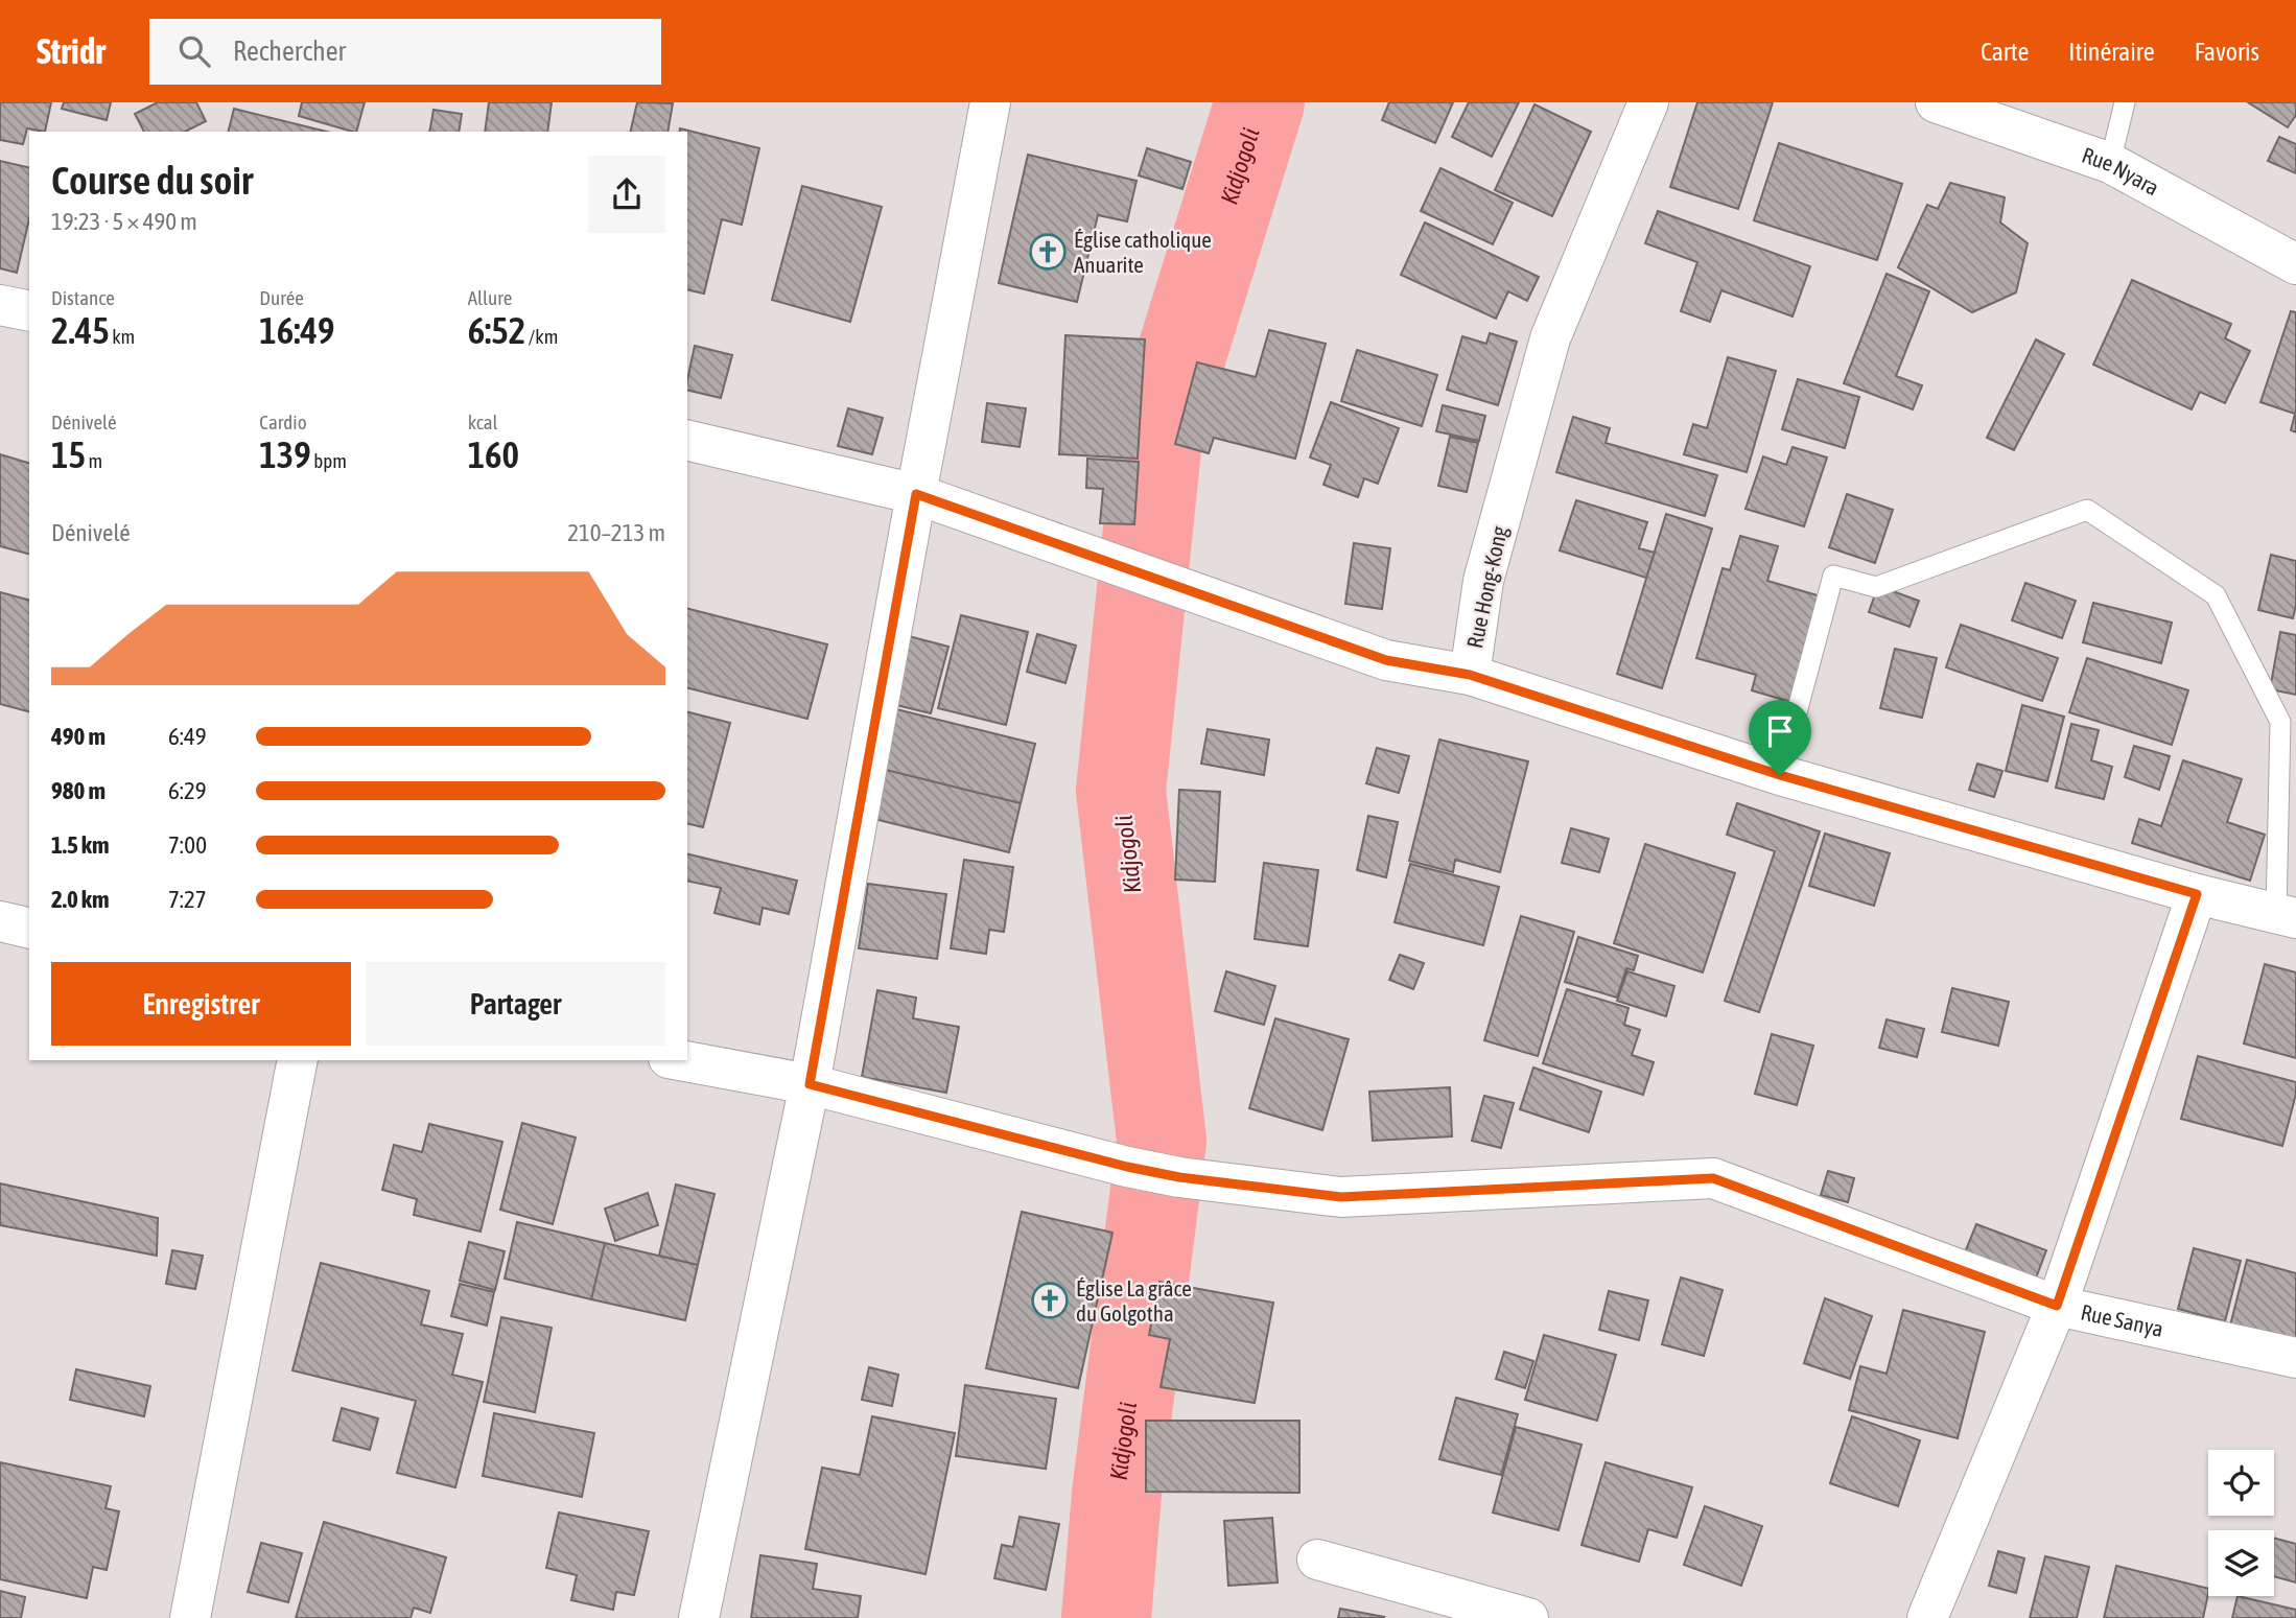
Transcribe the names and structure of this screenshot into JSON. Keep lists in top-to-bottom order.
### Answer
{
  "streets": {
    "street": ["Rue Nyara", "Rue Hong-Kong", "Rue Sanya"]
  },
  "water": ["Kidjogoli"],
  "places": {
    "church": ["Église catholique Anuarite", "Église La grâce du Golgotha"]
  },
  "page": {
    "header": "Stridr",
    "search": "Rechercher",
    "nav": ["Carte", "Itinéraire", "Favoris"],
    "heading": ["Course du soir", "19:23 · 5 × 490 m"],
    "stats": [
      ["Distance", "2.45 km"],
      ["Durée", "16:49"],
      ["Allure", "6:52 /km"],
      ["Dénivelé", "15 m"],
      ["Cardio", "139 bpm"],
      ["kcal", "160"]
    ],
    "chart": ["Dénivelé", "210–213 m"],
    "list": [
      {
        "name": "490 m",
        "note": "6:49"
      },
      {
        "name": "980 m",
        "note": "6:29"
      },
      {
        "name": "1.5 km",
        "note": "7:00"
      },
      {
        "name": "2.0 km",
        "note": "7:27"
      }
    ],
    "buttons": ["Enregistrer", "Partager"]
  }
}
